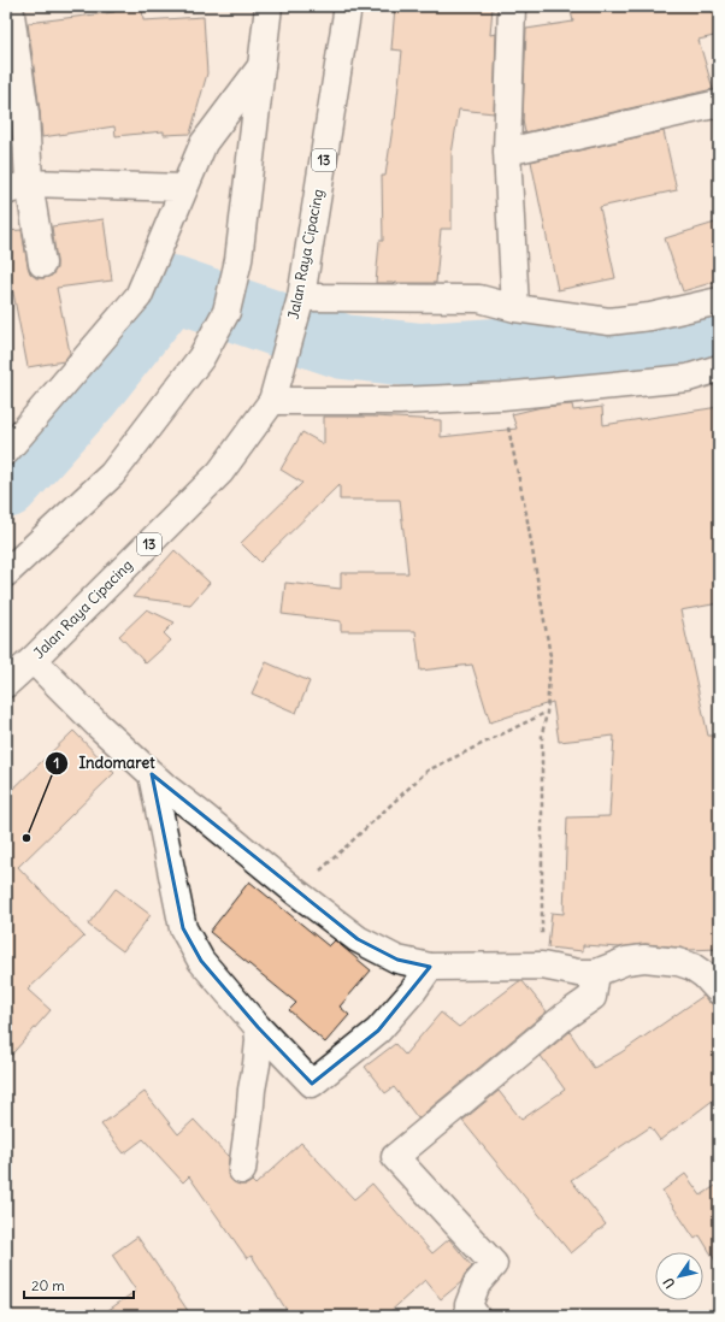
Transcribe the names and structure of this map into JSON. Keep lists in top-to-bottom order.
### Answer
{
  "streets": {
    "main road": ["13", "Jalan Raya Cipacing"]
  },
  "places": ["Indomaret"],
  "scale_bar": "20 m",
  "north": "bottom left"
}
